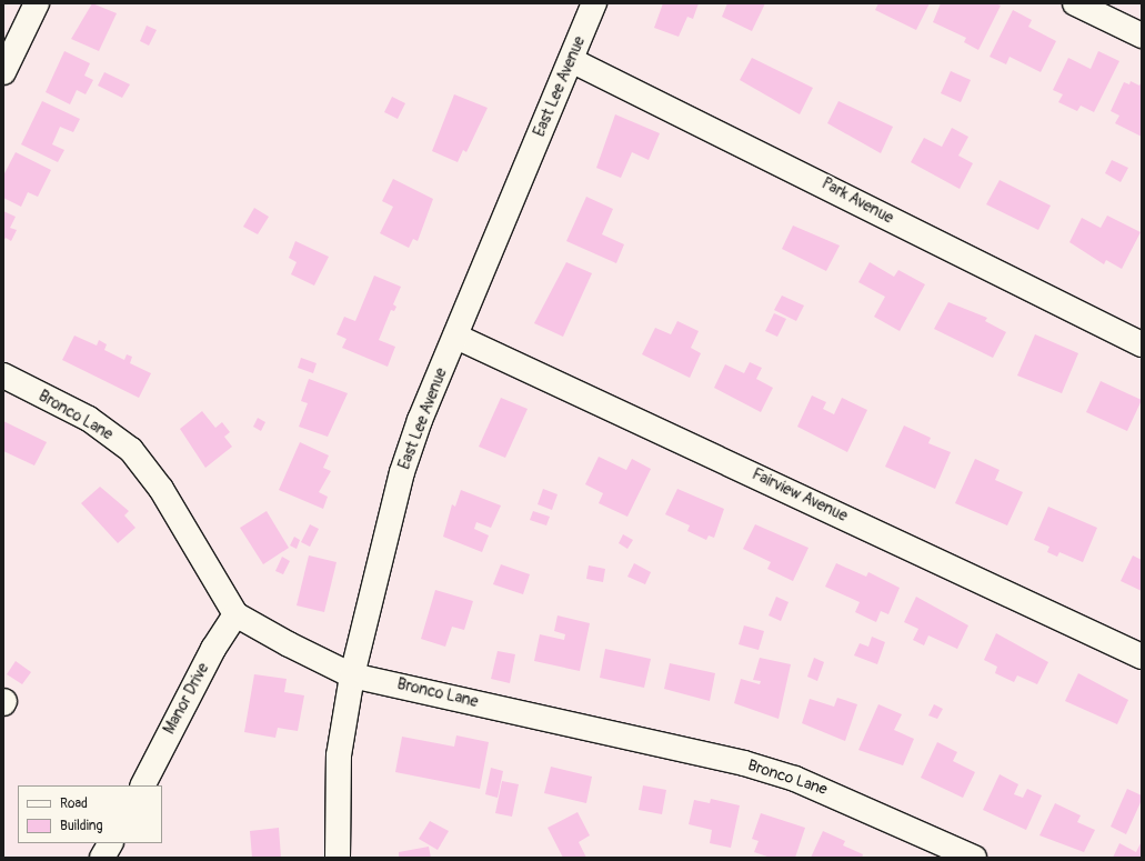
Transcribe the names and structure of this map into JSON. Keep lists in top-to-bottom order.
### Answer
{
  "streets": {
    "street": [
      "East Lee Avenue",
      "Park Avenue",
      "Bronco Lane",
      "Fairview Avenue",
      "Manor Drive"
    ]
  },
  "crossings": [
    ["East Lee Avenue", "Park Avenue"],
    ["East Lee Avenue", "Bronco Lane"],
    ["East Lee Avenue", "Fairview Avenue"],
    ["Bronco Lane", "Manor Drive"]
  ],
  "legend": ["Road", "Building"]
}
